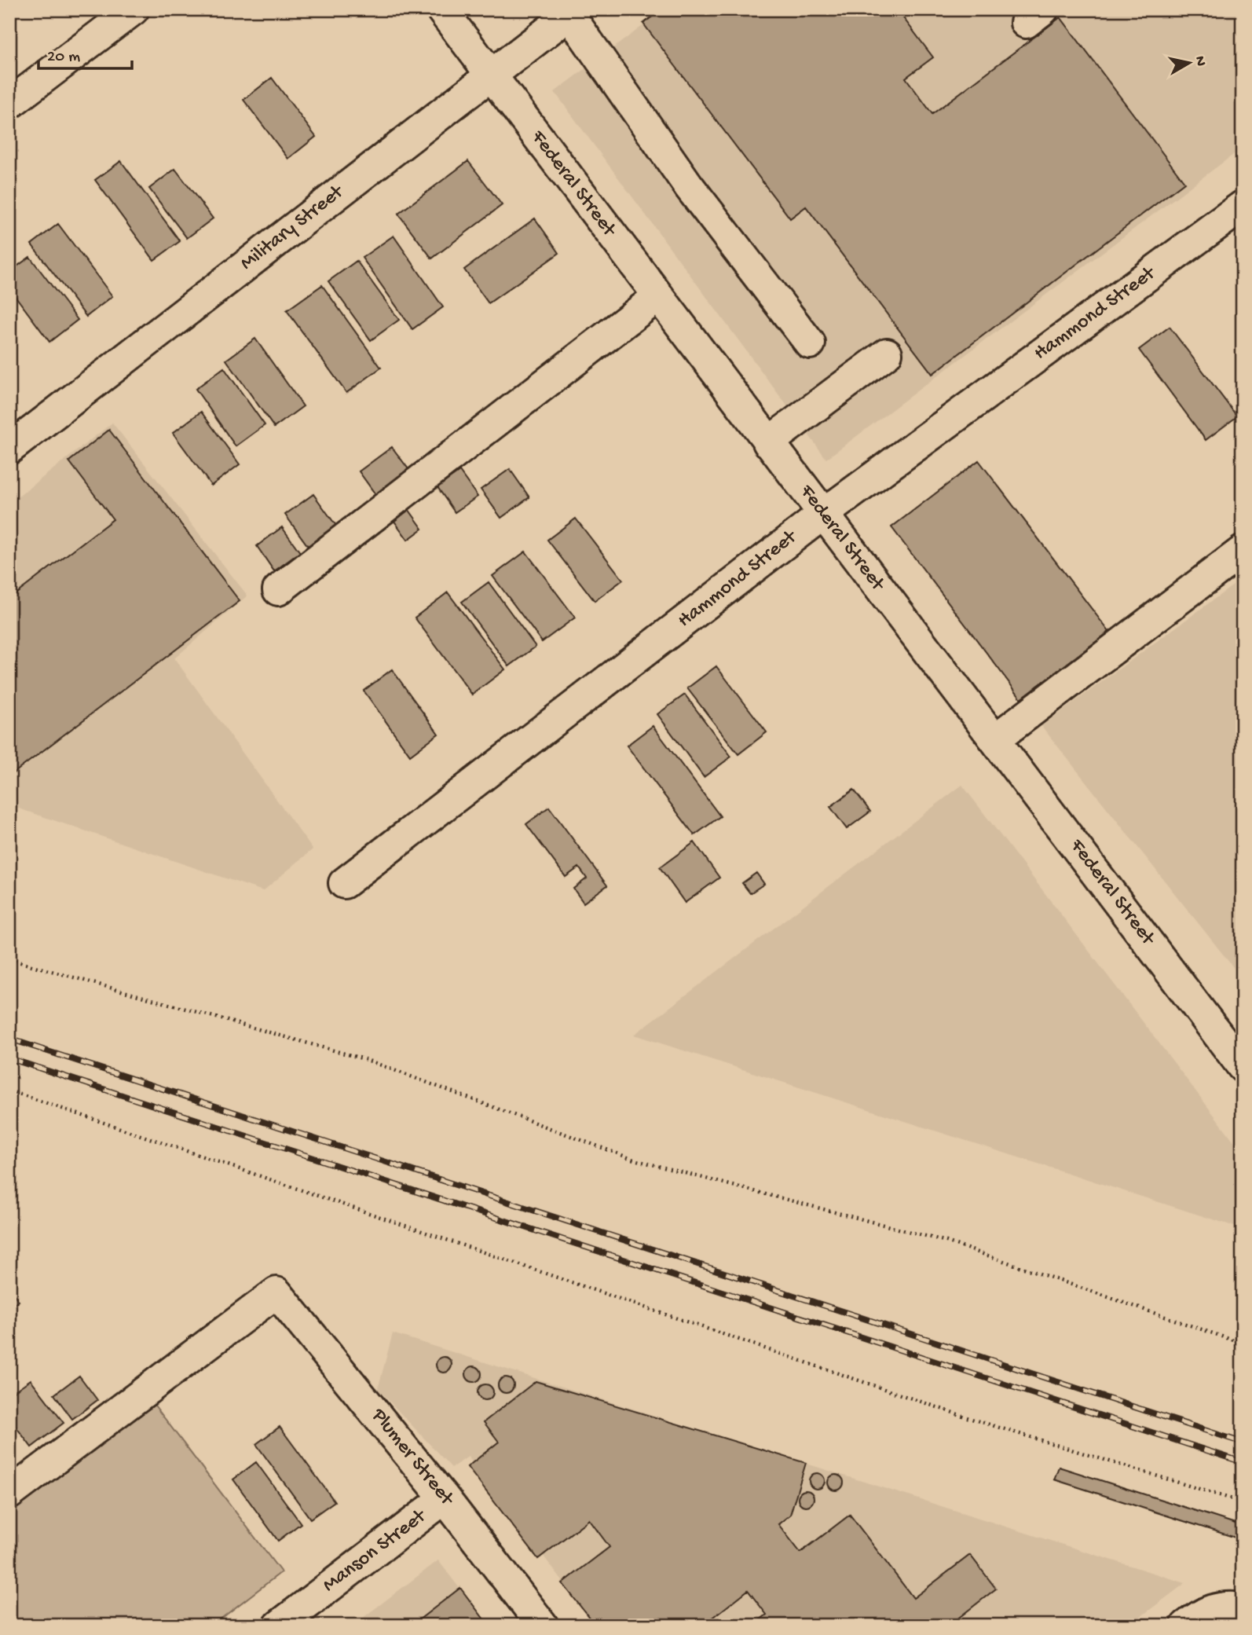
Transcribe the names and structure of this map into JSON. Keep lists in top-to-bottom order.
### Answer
{
  "streets": {
    "street": [
      "Federal Street",
      "Military Street",
      "Hammond Street",
      "Plumer Street",
      "Manson Street"
    ]
  },
  "crossings": [
    ["Federal Street", "Military Street"],
    ["Federal Street", "Hammond Street"],
    ["Plumer Street", "Manson Street"]
  ],
  "scale_bar": "20 m",
  "north": "right"
}
